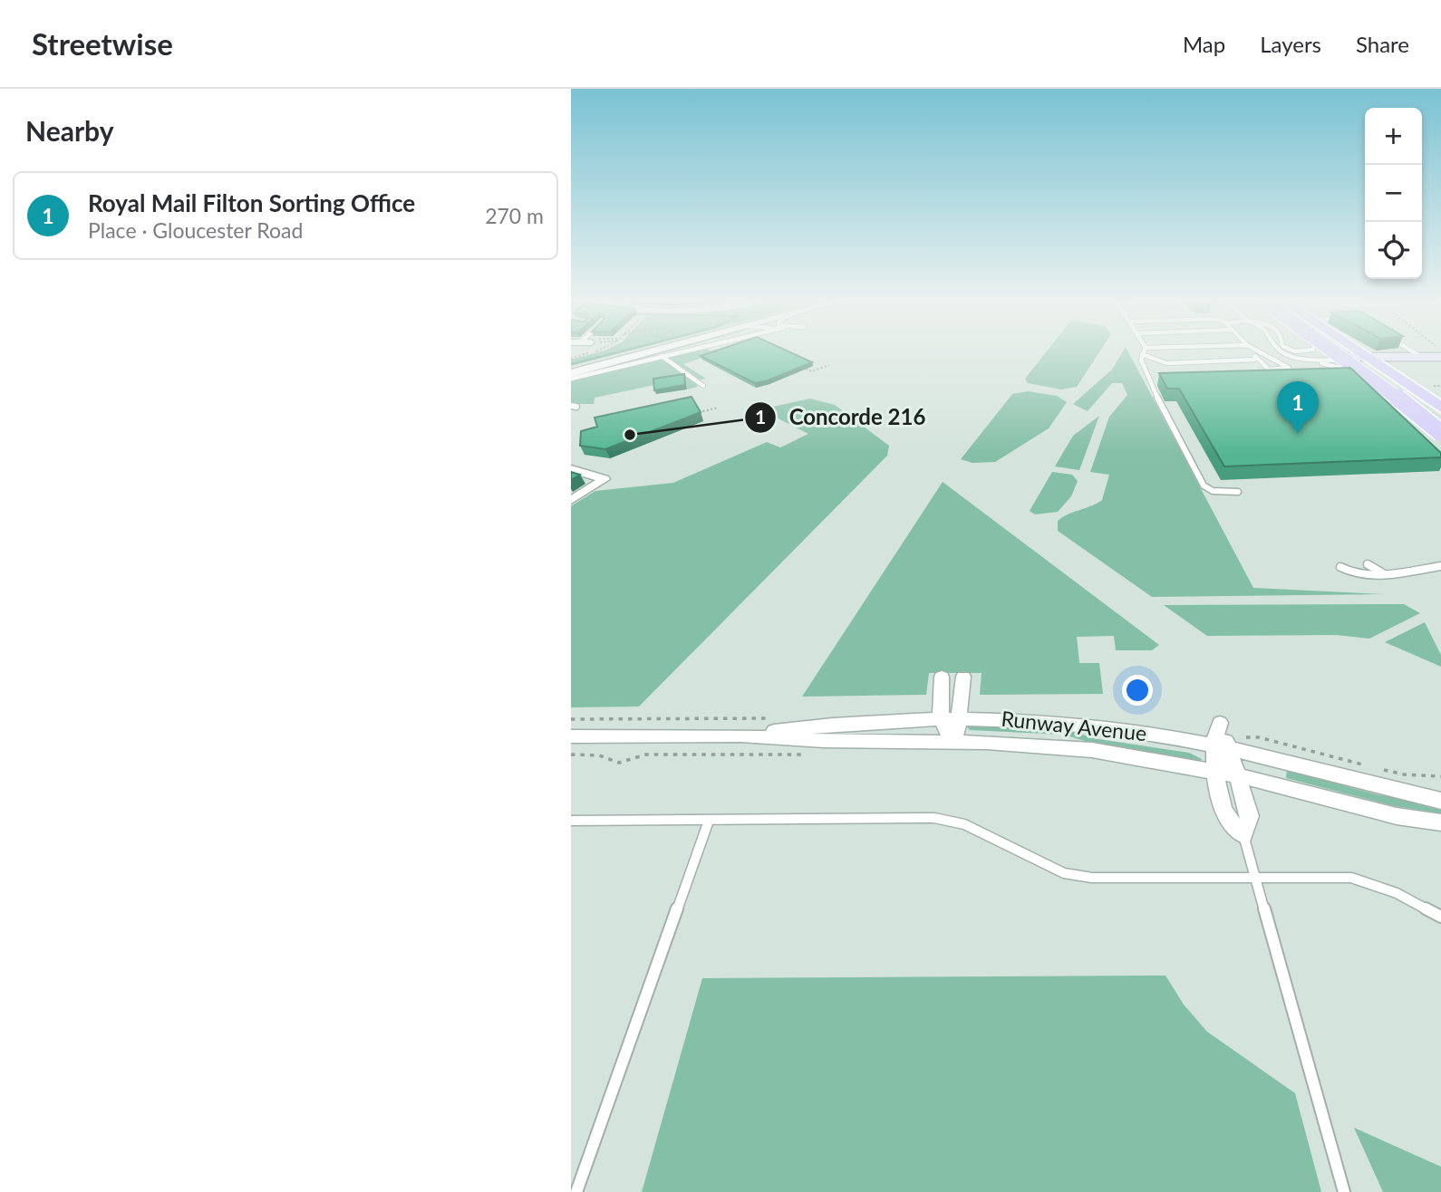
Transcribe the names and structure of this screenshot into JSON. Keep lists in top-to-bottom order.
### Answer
{
  "streets": {
    "street": ["Runway Avenue"]
  },
  "places": ["Concorde 216"],
  "page": {
    "header": "Streetwise",
    "nav": ["Map", "Layers", "Share"],
    "heading": "Nearby",
    "map_buttons": ["+", "−"],
    "list": [
      {
        "mark": "1",
        "name": "Royal Mail Filton Sorting Office",
        "note": "Place · Gloucester Road",
        "value": "270 m"
      }
    ],
    "pins": "1"
  }
}
